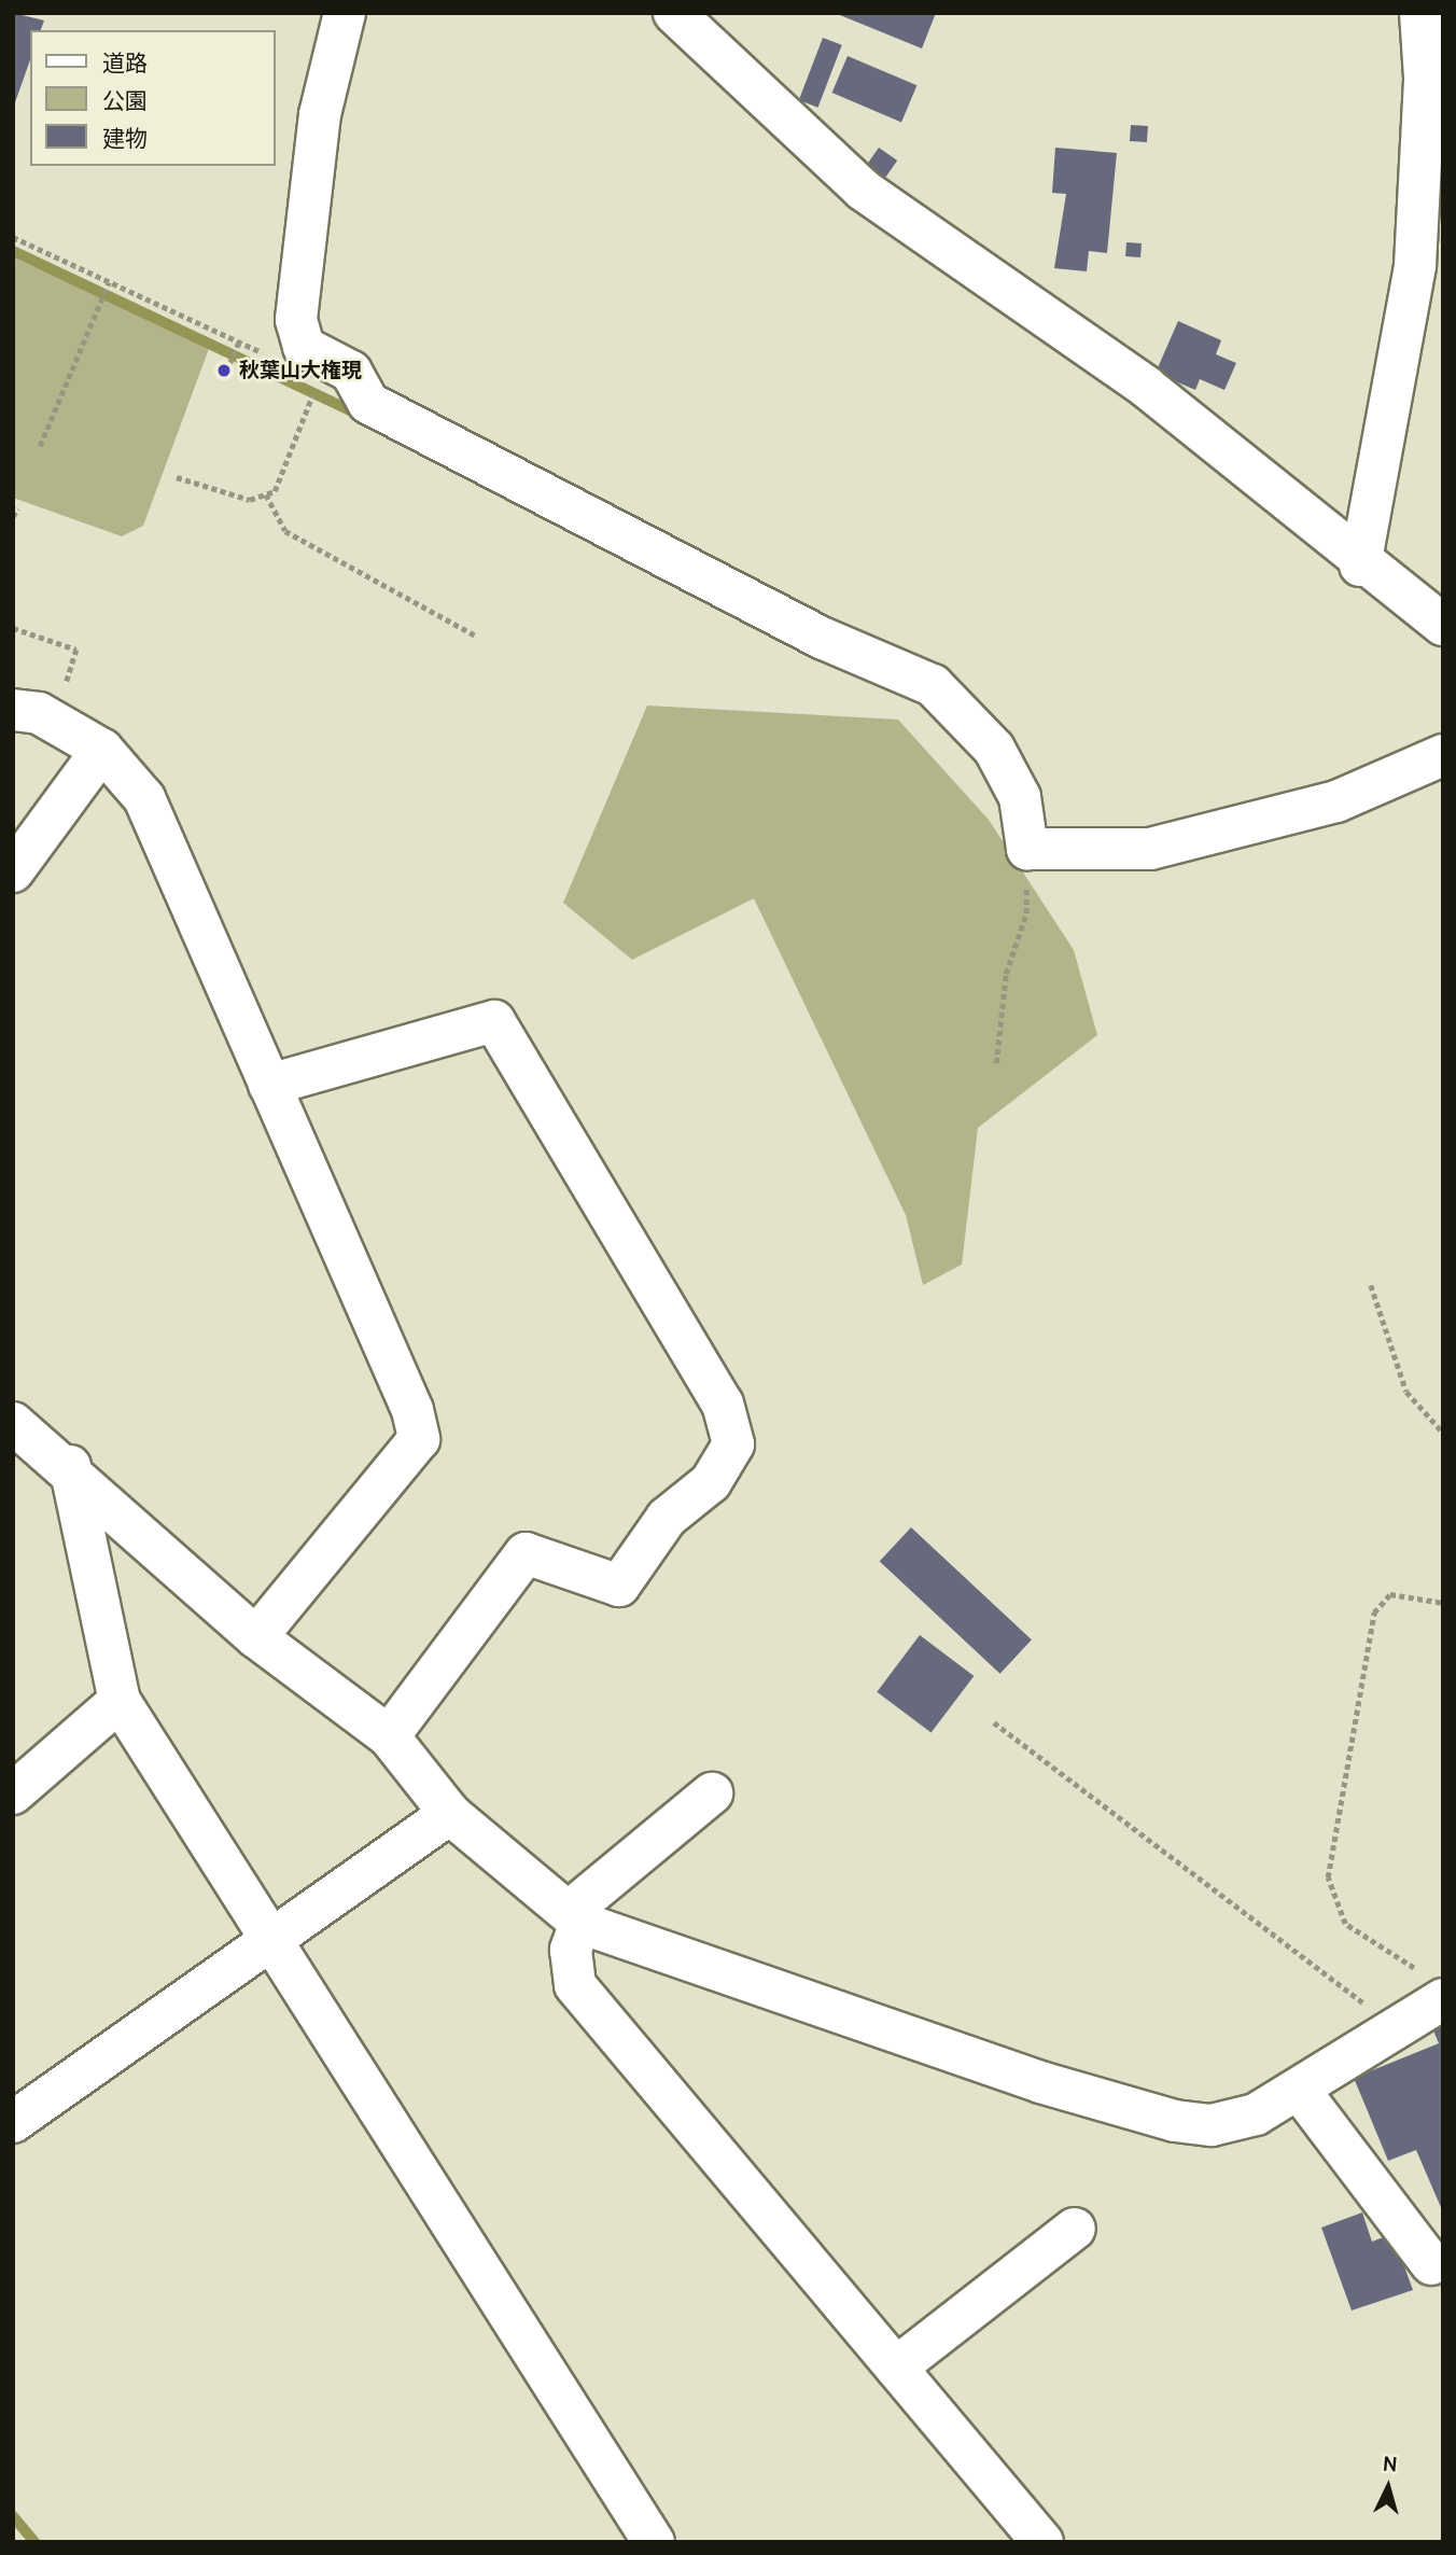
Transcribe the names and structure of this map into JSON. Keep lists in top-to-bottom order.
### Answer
{
  "places": ["秋葉山大権現"],
  "legend": ["道路", "公園", "建物"],
  "north": "top"
}
